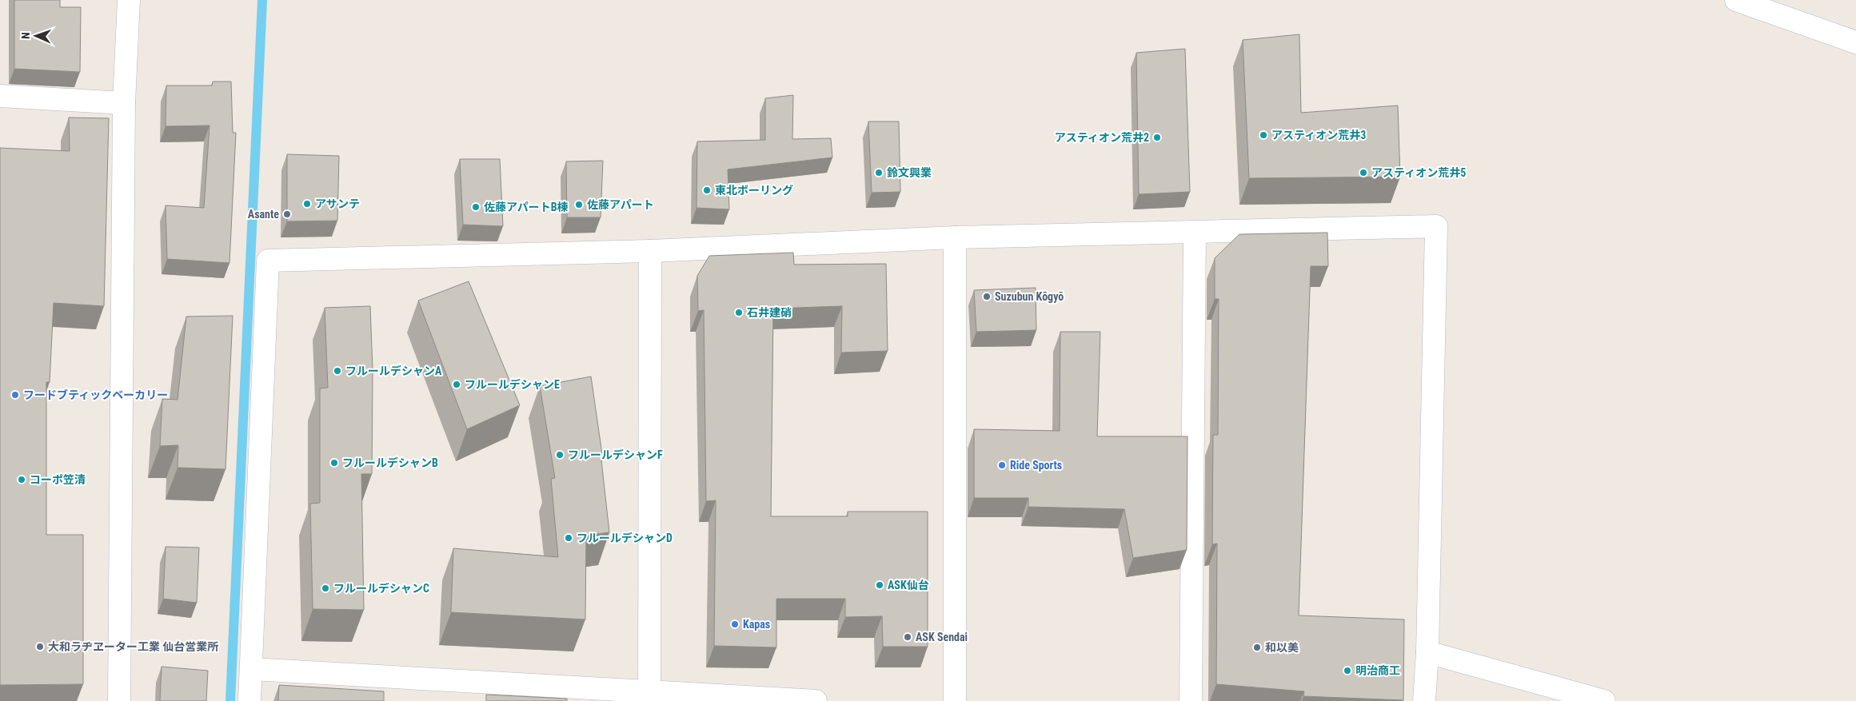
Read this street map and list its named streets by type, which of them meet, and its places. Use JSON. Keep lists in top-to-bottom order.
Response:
{
  "places": [
    "アスティオン荒井3",
    "アスティオン荒井2",
    "鈴文興業",
    "アスティオン荒井5",
    "東北ボーリング",
    "アサンテ",
    "佐藤アパート",
    "佐藤アパートB棟",
    "Asante",
    "Suzubun Kōgyō",
    "石井建硝",
    "フルールデシャンA",
    "フルールデシャンE",
    "フードブティックベーカリー",
    "フルールデシャンF",
    "フルールデシャンB",
    "Ride Sports",
    "コーポ笠清",
    "フルールデシャンD",
    "ASK仙台",
    "フルールデシャンC",
    "Kapas",
    "ASK Sendai",
    "大和ラヂヱーター工業 仙台営業所",
    "和以美",
    "明治商工"
  ],
  "north": "left"
}
